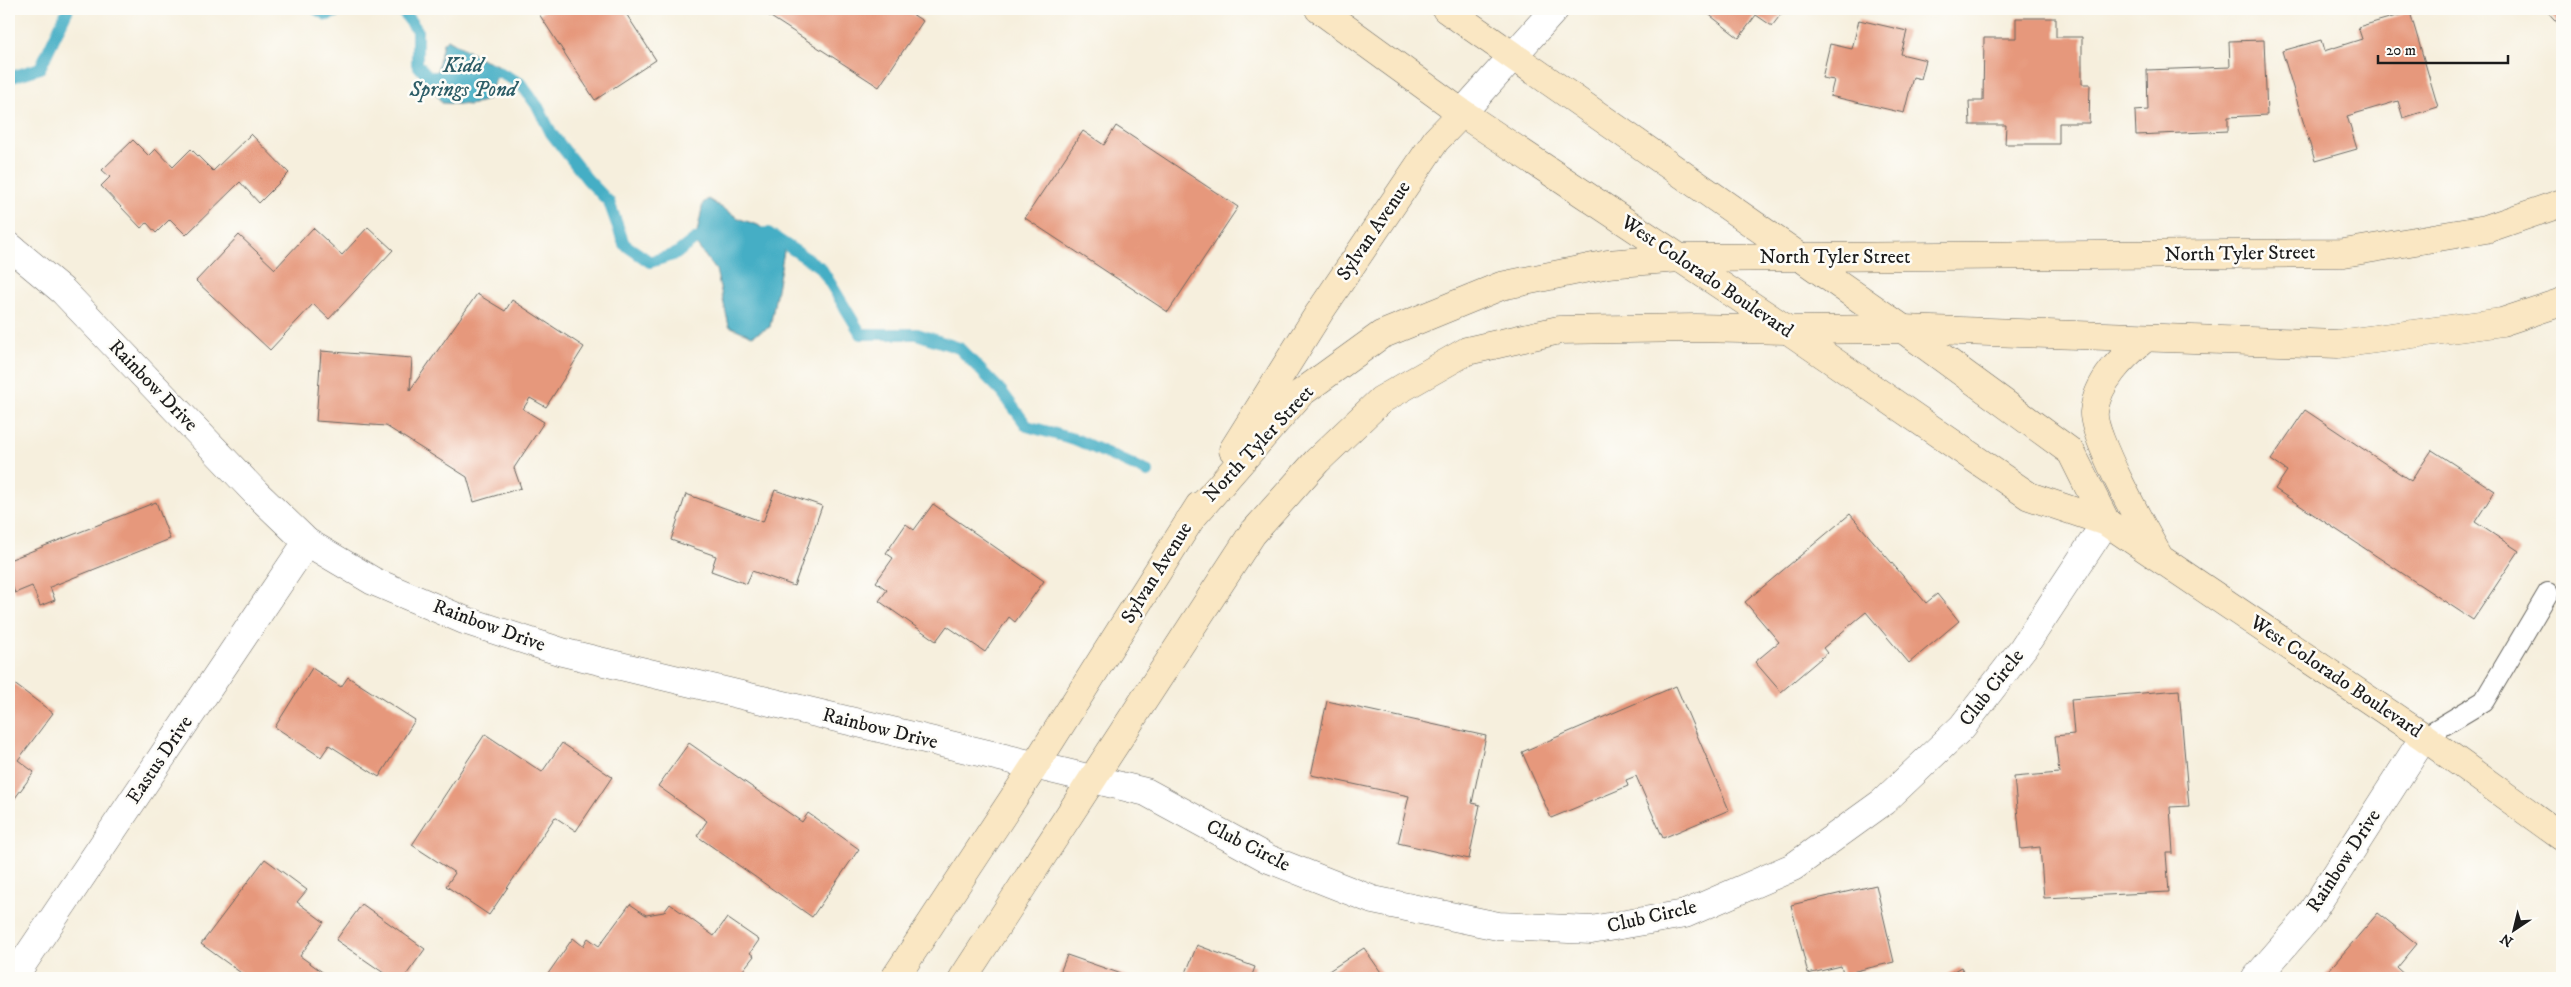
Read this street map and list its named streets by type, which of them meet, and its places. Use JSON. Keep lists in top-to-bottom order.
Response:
{
  "streets": {
    "main road": ["Sylvan Avenue", "North Tyler Street", "West Colorado Boulevard"],
    "street": ["Rainbow Drive", "Club Circle", "Eastus Drive"]
  },
  "crossings": [
    ["Sylvan Avenue", "North Tyler Street"],
    ["Sylvan Avenue", "West Colorado Boulevard"],
    ["Sylvan Avenue", "Rainbow Drive"],
    ["North Tyler Street", "West Colorado Boulevard"],
    ["West Colorado Boulevard", "Rainbow Drive"],
    ["West Colorado Boulevard", "Club Circle"],
    ["Rainbow Drive", "Club Circle"],
    ["Rainbow Drive", "Eastus Drive"]
  ],
  "water": ["Kidd Springs Pond"],
  "scale_bar": "20 m",
  "north": "bottom left"
}
